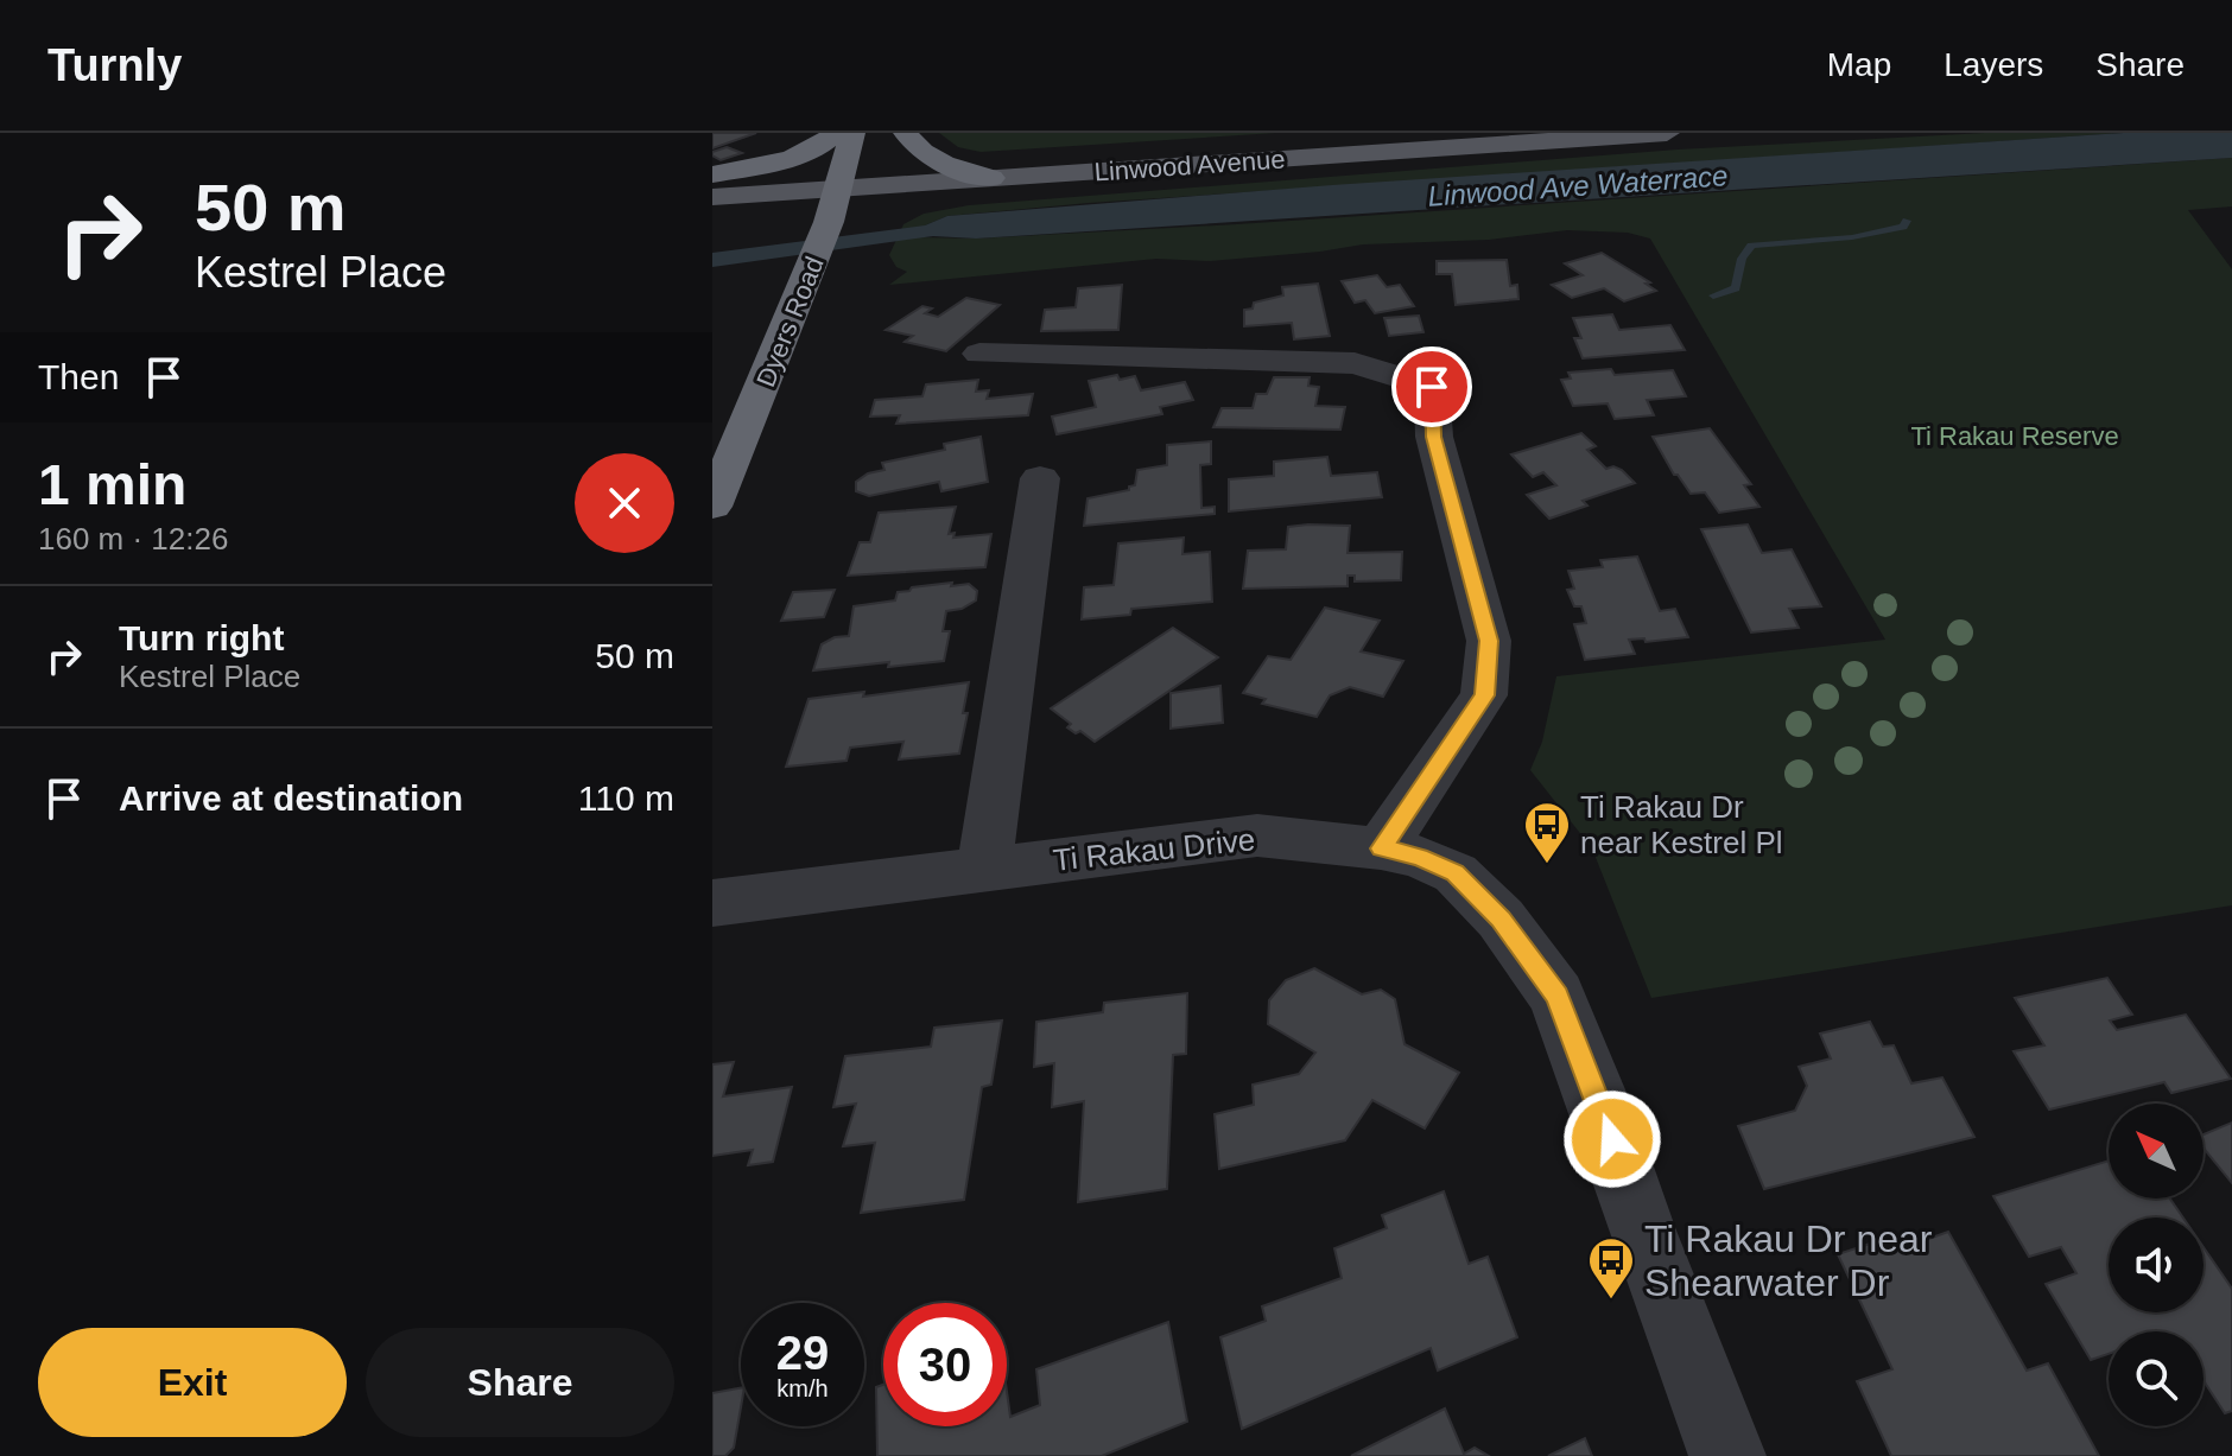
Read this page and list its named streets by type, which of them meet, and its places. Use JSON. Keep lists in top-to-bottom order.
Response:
{
  "streets": {
    "highway": ["Dyers Road"],
    "main road": ["Linwood Avenue"],
    "street": ["Ti Rakau Drive"]
  },
  "crossings": [
    ["Linwood Avenue", "Dyers Road"]
  ],
  "water": ["Linwood Ave Waterrace"],
  "parks": ["Ti Rakau Reserve"],
  "places": {
    "bus stop": ["Ti Rakau Dr near Kestrel Pl", "Ti Rakau Dr near Shearwater Dr"]
  },
  "north": "top left",
  "page": {
    "header": "Turnly",
    "nav": ["Map", "Layers", "Share"],
    "turn": ["50 m", "Kestrel Place"],
    "then": "Then",
    "heading": ["1 min", "160 m · 12:26"],
    "list": [
      {
        "name": "Turn right",
        "note": "Kestrel Place",
        "value": "50 m"
      },
      {
        "name": "Arrive at destination",
        "value": "110 m"
      }
    ],
    "speed": "29 km/h",
    "limit": "30",
    "buttons": ["Exit", "Share"]
  }
}
